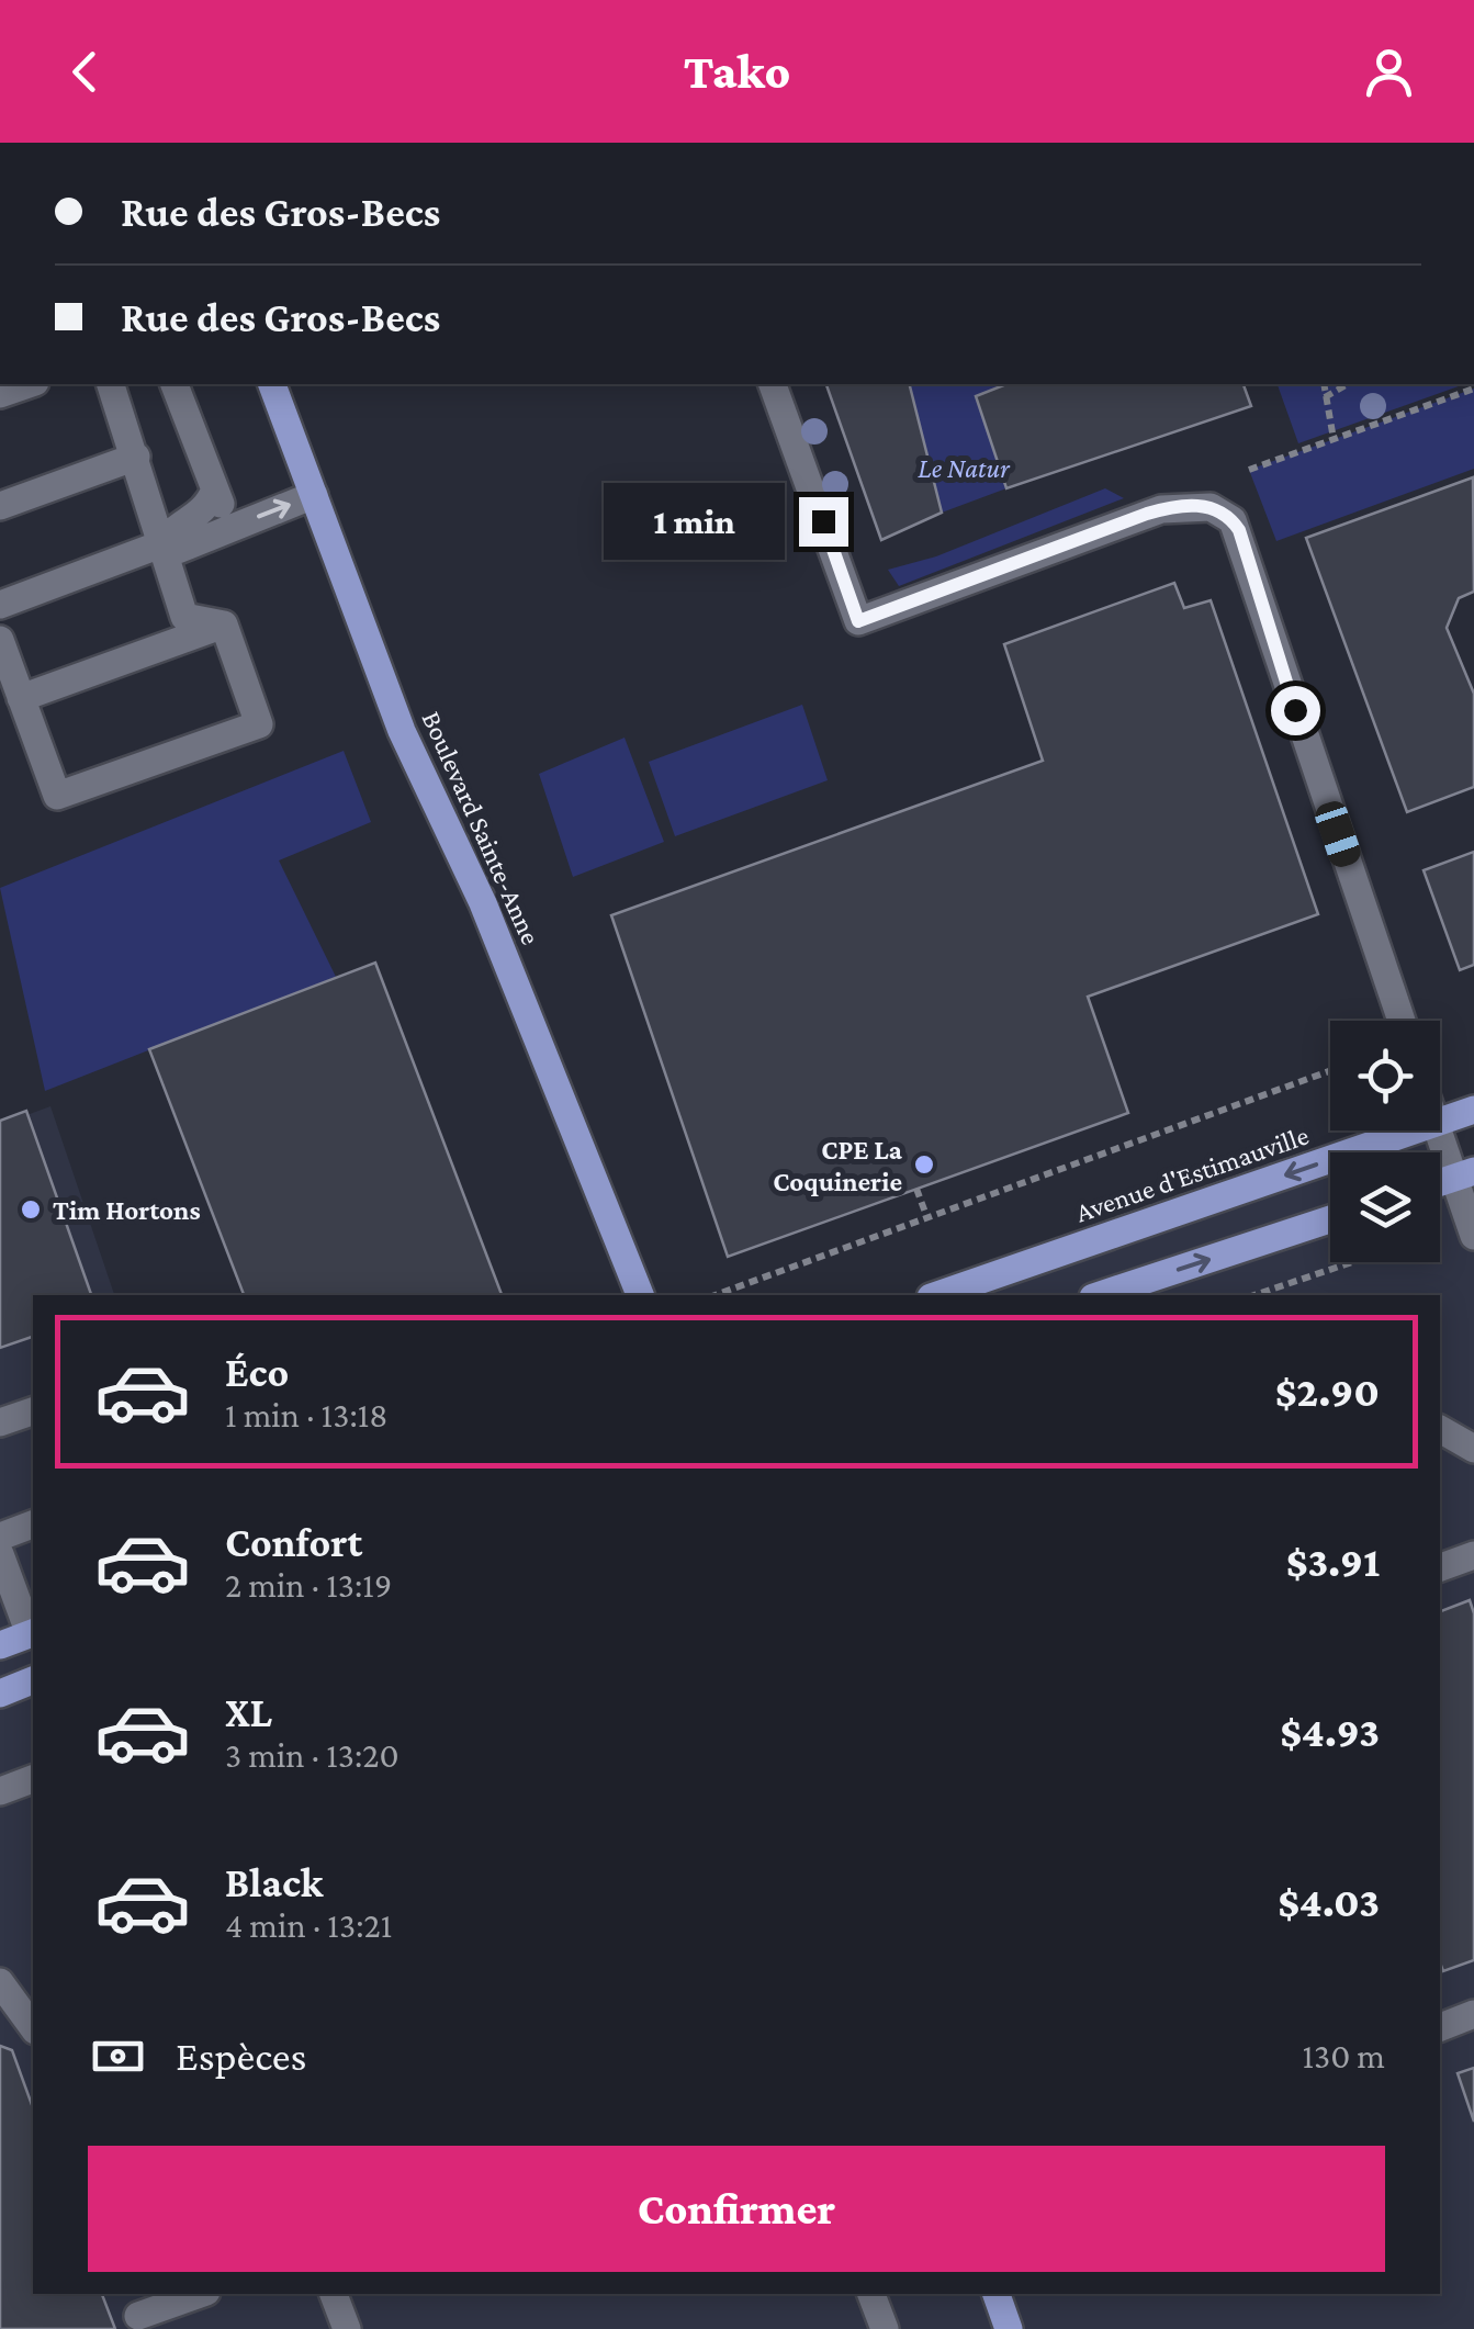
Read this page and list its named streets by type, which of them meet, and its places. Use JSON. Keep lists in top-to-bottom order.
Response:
{
  "streets": {
    "main road": ["Boulevard Sainte-Anne", "Avenue d'Estimauville"]
  },
  "parks": ["Le Natur"],
  "places": ["CPE La Coquinerie", "Tim Hortons"],
  "page": {
    "header": "Tako",
    "banner": ["Rue des Gros-Becs", "Rue des Gros-Becs"],
    "bubble": "1 min",
    "list": [
      {
        "name": "Éco",
        "note": "1 min · 13:18",
        "value": "$2.90"
      },
      {
        "name": "Confort",
        "note": "2 min · 13:19",
        "value": "$3.91"
      },
      {
        "name": "XL",
        "note": "3 min · 13:20",
        "value": "$4.93"
      },
      {
        "name": "Black",
        "note": "4 min · 13:21",
        "value": "$4.03"
      }
    ],
    "pay": ["Espèces", "130 m"],
    "buttons": "Confirmer"
  }
}
